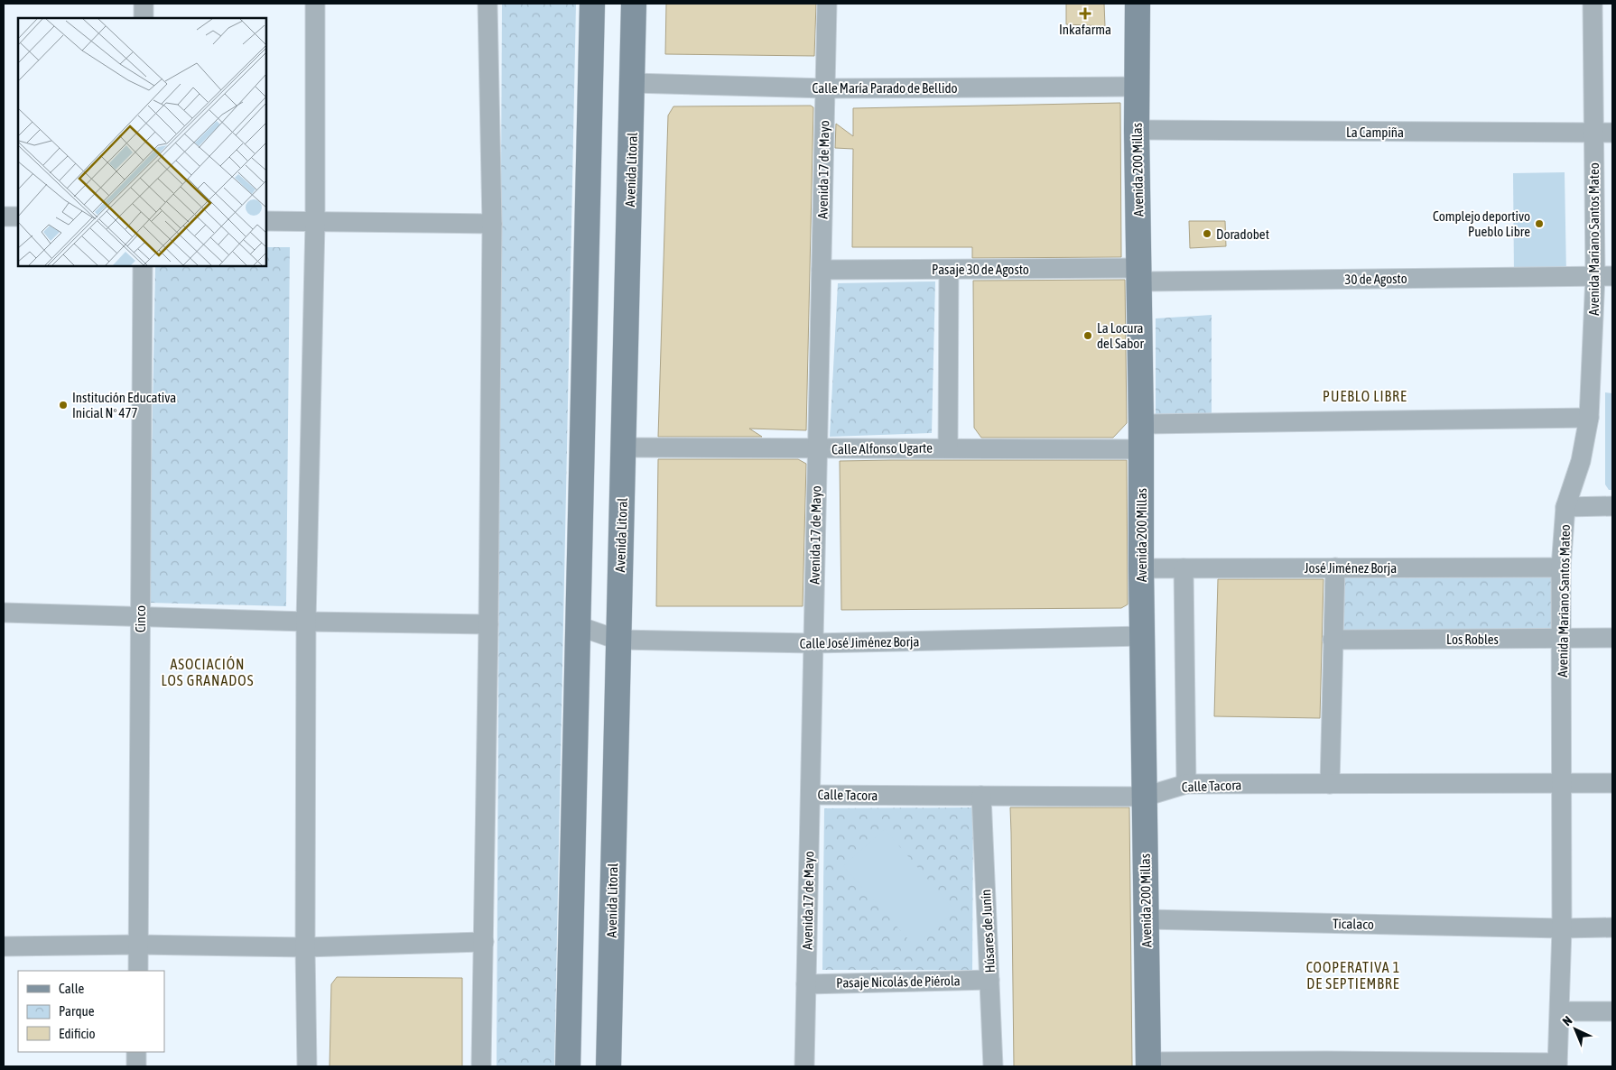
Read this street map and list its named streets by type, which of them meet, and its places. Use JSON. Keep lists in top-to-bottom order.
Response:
{
  "streets": {
    "main road": ["Avenida Litoral", "Avenida 200 Millas"],
    "street": [
      "Calle María Parado de Bellido",
      "La Campiña",
      "Avenida 17 de Mayo",
      "Avenida Mariano Santos Mateo",
      "Pasaje 30 de Agosto",
      "30 de Agosto",
      "Calle Alfonso Ugarte",
      "José Jiménez Borja",
      "Cinco",
      "Los Robles",
      "Calle José Jiménez Borja",
      "Calle Tacora",
      "Ticalaco",
      "Húsares de Junín",
      "Pasaje Nicolás de Piérola"
    ]
  },
  "crossings": [
    ["Calle María Parado de Bellido", "Avenida Litoral"],
    ["Calle María Parado de Bellido", "Avenida 17 de Mayo"],
    ["Calle María Parado de Bellido", "Avenida 200 Millas"],
    ["La Campiña", "Avenida 200 Millas"],
    ["La Campiña", "Avenida Mariano Santos Mateo"],
    ["Avenida Litoral", "Calle Alfonso Ugarte"],
    ["Avenida Litoral", "Calle José Jiménez Borja"],
    ["Avenida 17 de Mayo", "Pasaje 30 de Agosto"],
    ["Avenida 17 de Mayo", "Calle Alfonso Ugarte"],
    ["Avenida 17 de Mayo", "Calle José Jiménez Borja"],
    ["Avenida 17 de Mayo", "Calle Tacora"],
    ["Avenida 17 de Mayo", "Pasaje Nicolás de Piérola"],
    ["Avenida 200 Millas", "Pasaje 30 de Agosto"],
    ["Avenida 200 Millas", "30 de Agosto"],
    ["Avenida 200 Millas", "Calle Alfonso Ugarte"],
    ["Avenida 200 Millas", "José Jiménez Borja"],
    ["Avenida 200 Millas", "Calle José Jiménez Borja"],
    ["Avenida 200 Millas", "Calle Tacora"],
    ["Avenida 200 Millas", "Ticalaco"],
    ["Avenida Mariano Santos Mateo", "30 de Agosto"],
    ["Avenida Mariano Santos Mateo", "José Jiménez Borja"],
    ["Avenida Mariano Santos Mateo", "Los Robles"],
    ["Avenida Mariano Santos Mateo", "Calle Tacora"],
    ["Avenida Mariano Santos Mateo", "Ticalaco"],
    ["Pasaje 30 de Agosto", "30 de Agosto"],
    ["Calle Tacora", "Húsares de Junín"],
    ["Húsares de Junín", "Pasaje Nicolás de Piérola"]
  ],
  "districts": ["PUEBLO LIBRE", "ASOCIACIÓN LOS GRANADOS", "COOPERATIVA 1 DE SEPTIEMBRE"],
  "places": {
    "health": ["Inkafarma"],
    "other": [
      "Complejo deportivo Pueblo Libre",
      "Doradobet",
      "La Locura del Sabor",
      "Institución Educativa Inicial Nº 477"
    ]
  },
  "legend": ["Calle", "Parque", "Edificio"],
  "north": "top left"
}
